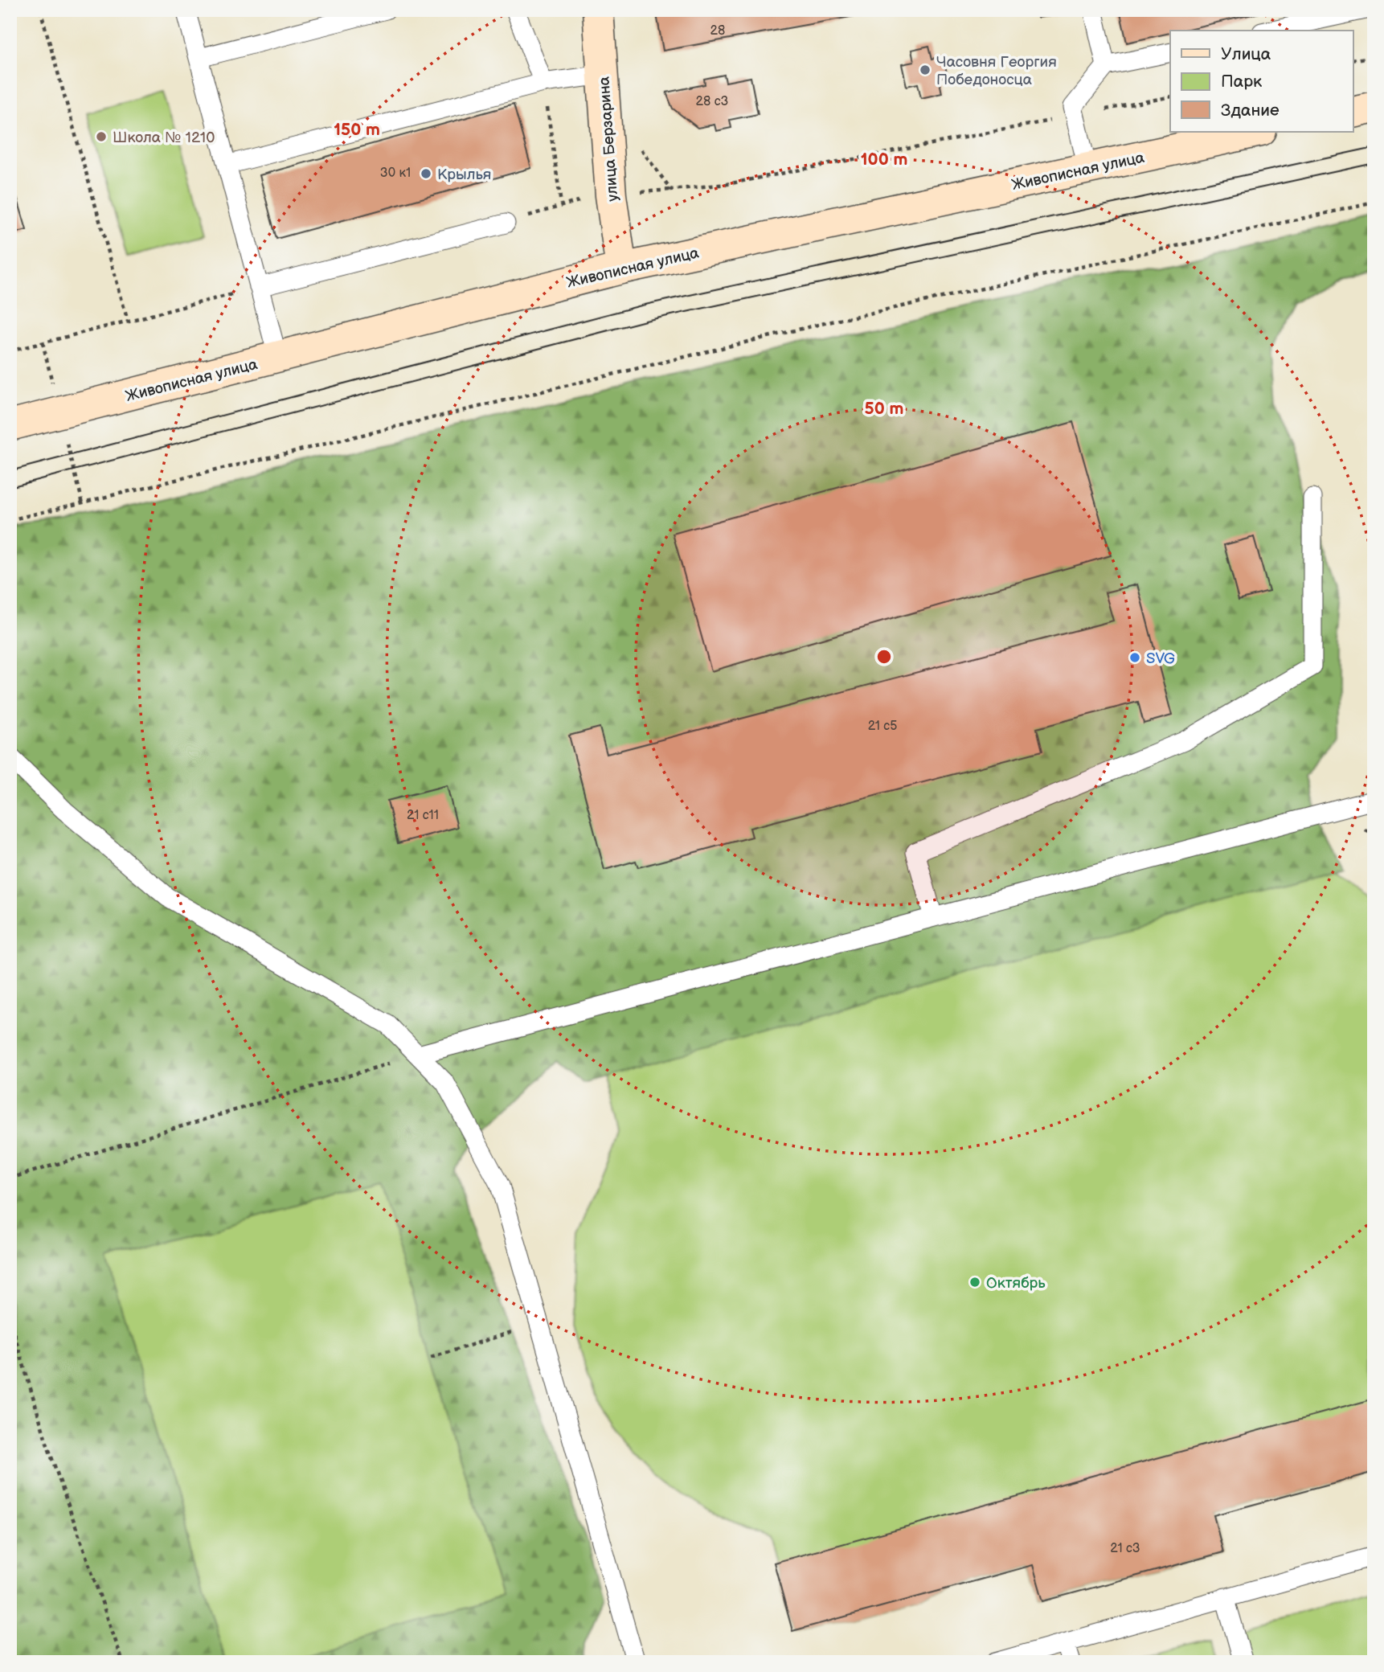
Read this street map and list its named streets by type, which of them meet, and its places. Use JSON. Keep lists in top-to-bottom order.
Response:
{
  "streets": {
    "street": ["улица Берзарина", "Живописная улица"]
  },
  "crossings": [
    ["улица Берзарина", "Живописная улица"]
  ],
  "places": [
    "Часовня Георгия Победоносца",
    "Школа № 1210",
    "Крылья",
    "SVG",
    "Октябрь"
  ],
  "house_numbers": [
    "28",
    "28 с3",
    "30 к1",
    "21 с5",
    "21 с11",
    "21 с3"
  ],
  "legend": ["Улица", "Парк", "Здание"],
  "rings": ["150 m", "100 m", "50 m"]
}
